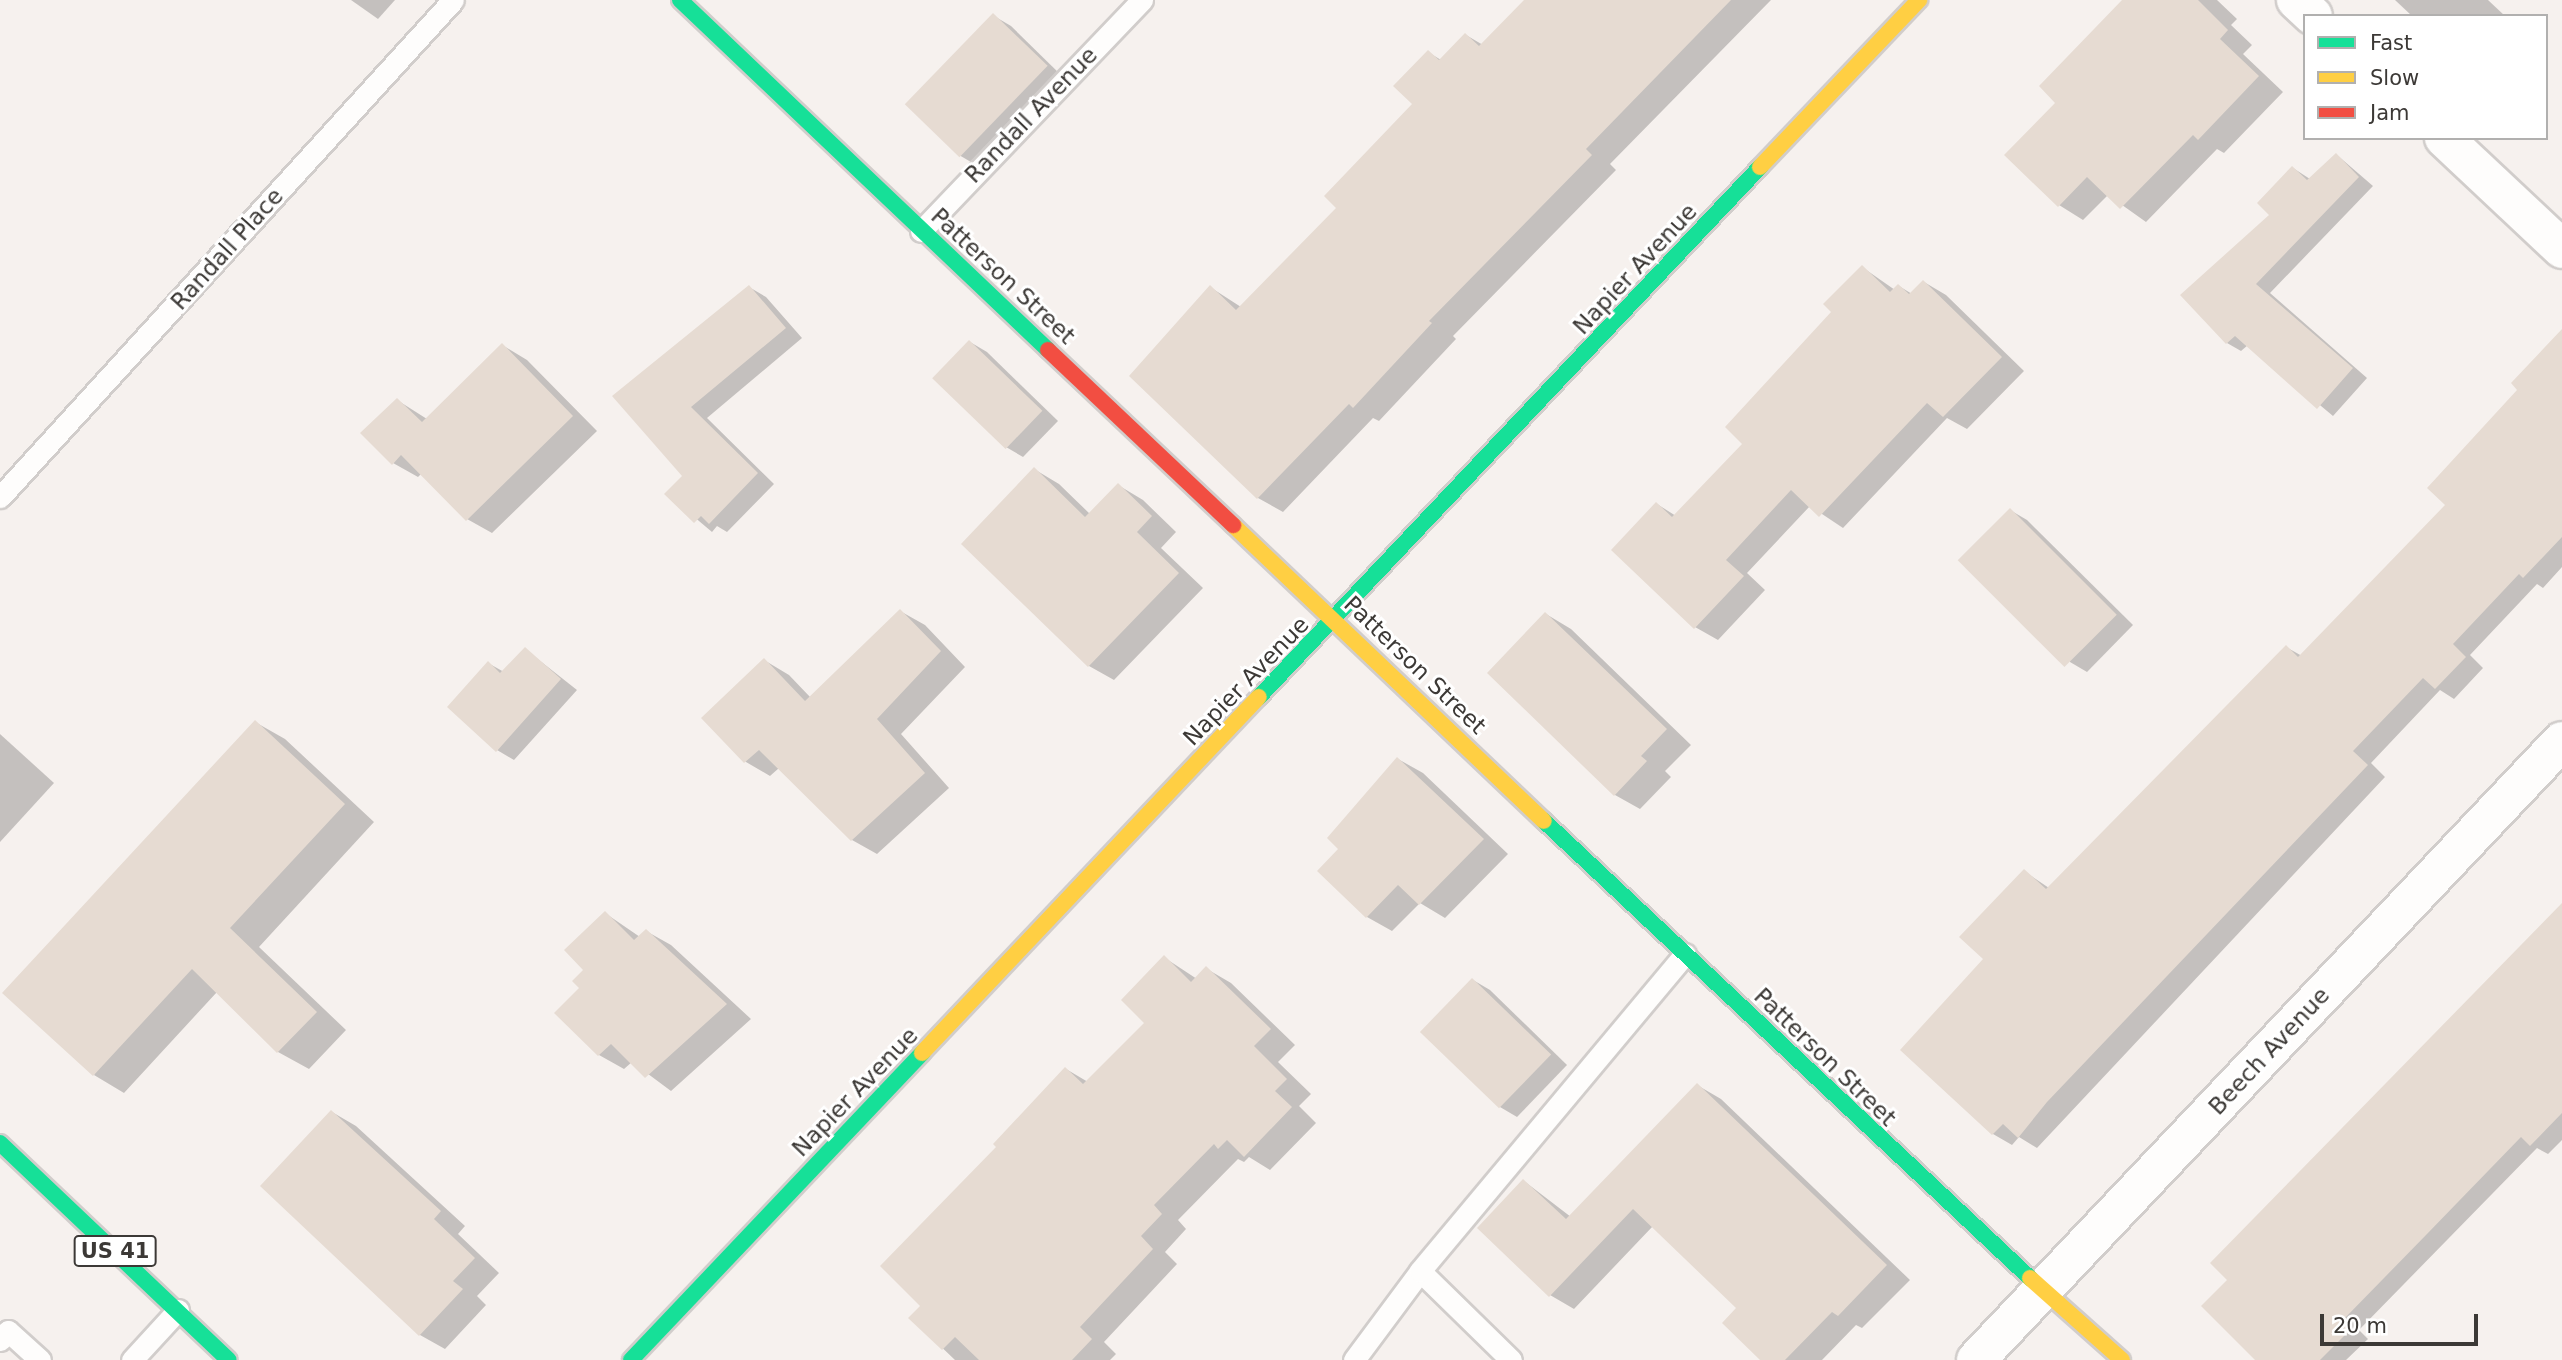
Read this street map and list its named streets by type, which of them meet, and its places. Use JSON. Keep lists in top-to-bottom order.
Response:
{
  "streets": {
    "street": [
      "Napier Avenue",
      "Patterson Street",
      "Beech Avenue",
      "US 41"
    ],
    "lane": ["Randall Avenue", "Randall Place"]
  },
  "crossings": [
    ["Randall Avenue", "Patterson Street"],
    ["Napier Avenue", "Patterson Street"],
    ["Patterson Street", "Beech Avenue"]
  ],
  "legend": ["Fast", "Slow", "Jam"],
  "scale_bar": "20 m"
}
